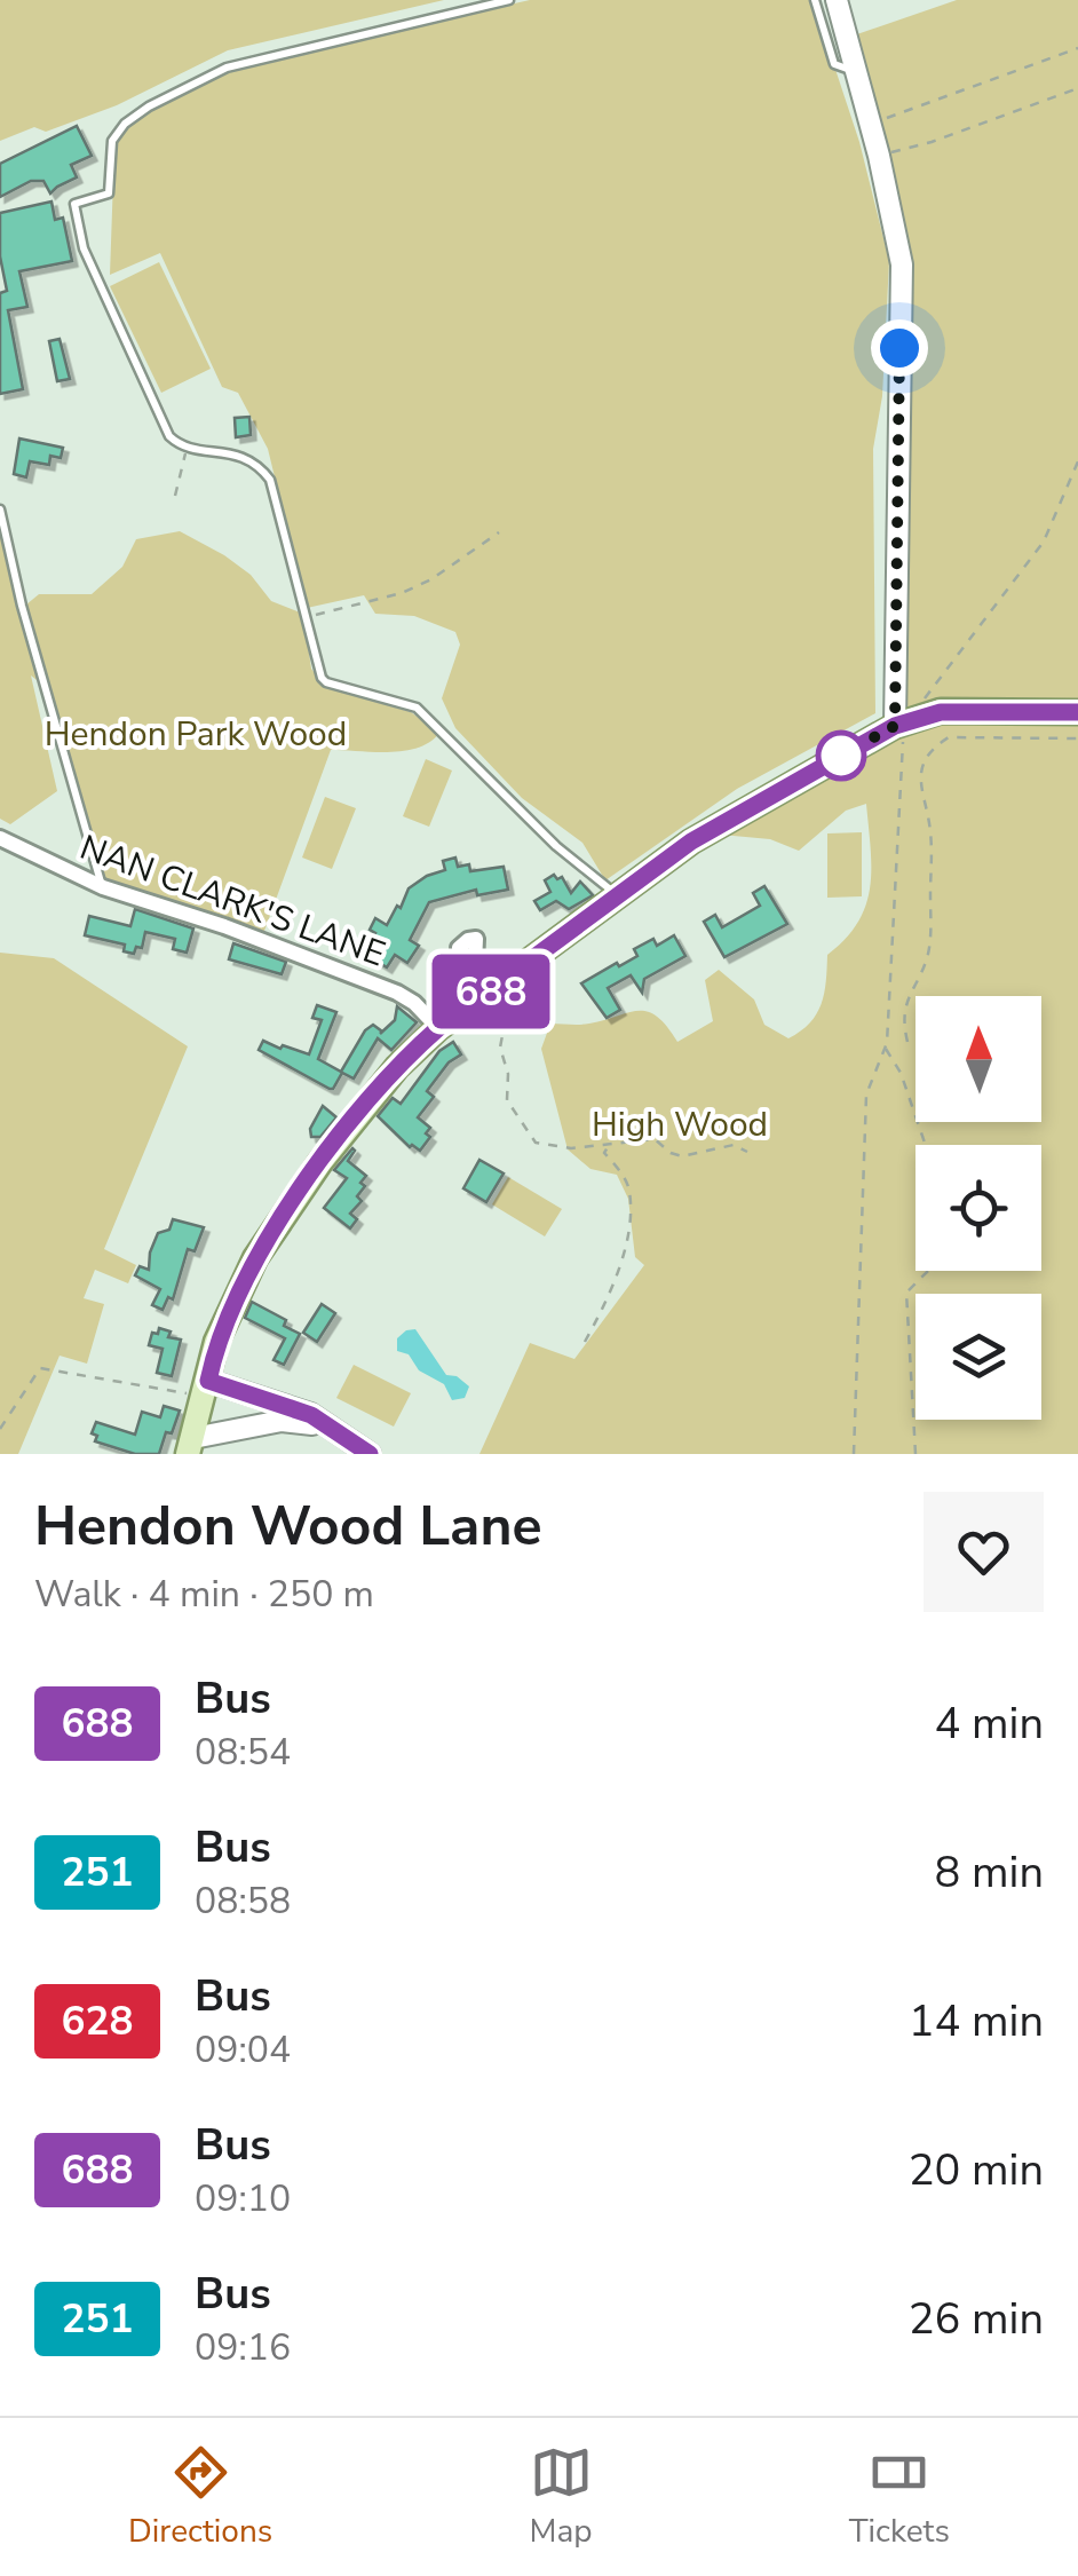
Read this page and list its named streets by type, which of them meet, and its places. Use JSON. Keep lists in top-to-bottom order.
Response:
{
  "streets": {
    "street": ["NAN CLARK'S LANE"]
  },
  "parks": ["Hendon Park Wood", "High Wood"],
  "lines": ["bus line 688"],
  "north": "top",
  "page": {
    "on_map": "688",
    "heading": ["Hendon Wood Lane", "Walk · 4 min · 250 m"],
    "list": [
      {
        "mark": "688",
        "name": "Bus",
        "note": "08:54",
        "value": "4 min"
      },
      {
        "mark": "251",
        "name": "Bus",
        "note": "08:58",
        "value": "8 min"
      },
      {
        "mark": "628",
        "name": "Bus",
        "note": "09:04",
        "value": "14 min"
      },
      {
        "mark": "688",
        "name": "Bus",
        "note": "09:10",
        "value": "20 min"
      },
      {
        "mark": "251",
        "name": "Bus",
        "note": "09:16",
        "value": "26 min"
      }
    ],
    "tabs": ["Directions", "Map", "Tickets"]
  }
}
